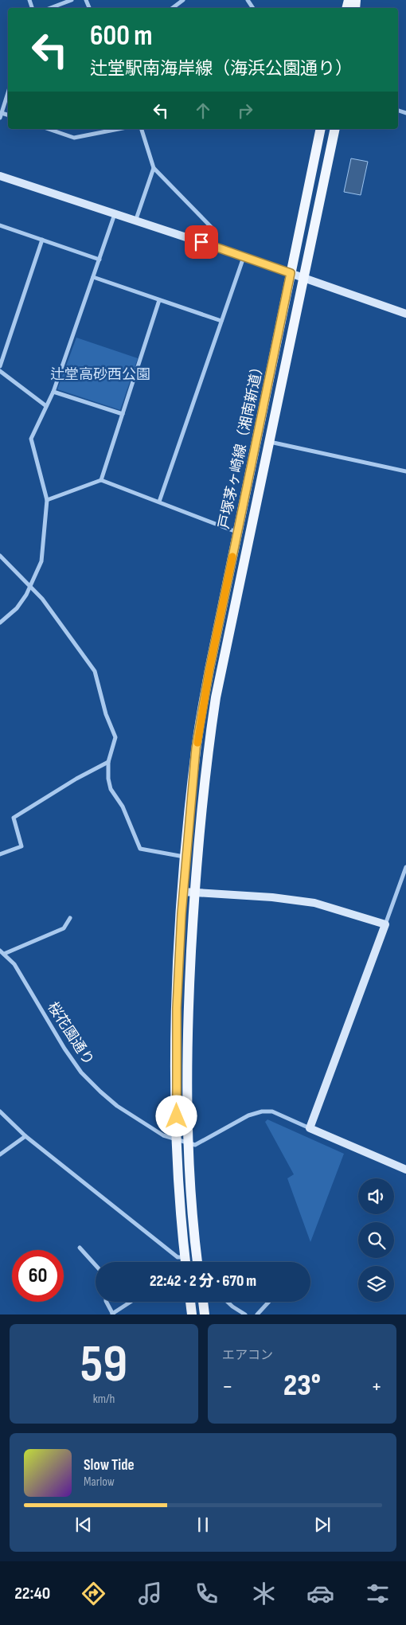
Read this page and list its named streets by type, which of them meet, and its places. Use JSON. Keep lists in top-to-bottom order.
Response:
{
  "streets": {
    "main road": ["戸塚茅ヶ崎線（湘南新道）"],
    "street": ["桜花園通り"]
  },
  "crossings": [
    ["戸塚茅ヶ崎線（湘南新道）", "桜花園通り"]
  ],
  "parks": ["辻堂高砂西公園"],
  "page": {
    "turn": ["600 m", "辻堂駅南海岸線（海浜公園通り）"],
    "limit": "60",
    "trip": "22:42 · 2 分 · 670 m",
    "tile": [
      ["59", "km/h"],
      "エアコン"
    ],
    "heat": ["−", "23°", "+"],
    "song": ["Slow Tide", "Marlow"],
    "tabs": "22:40"
  }
}
